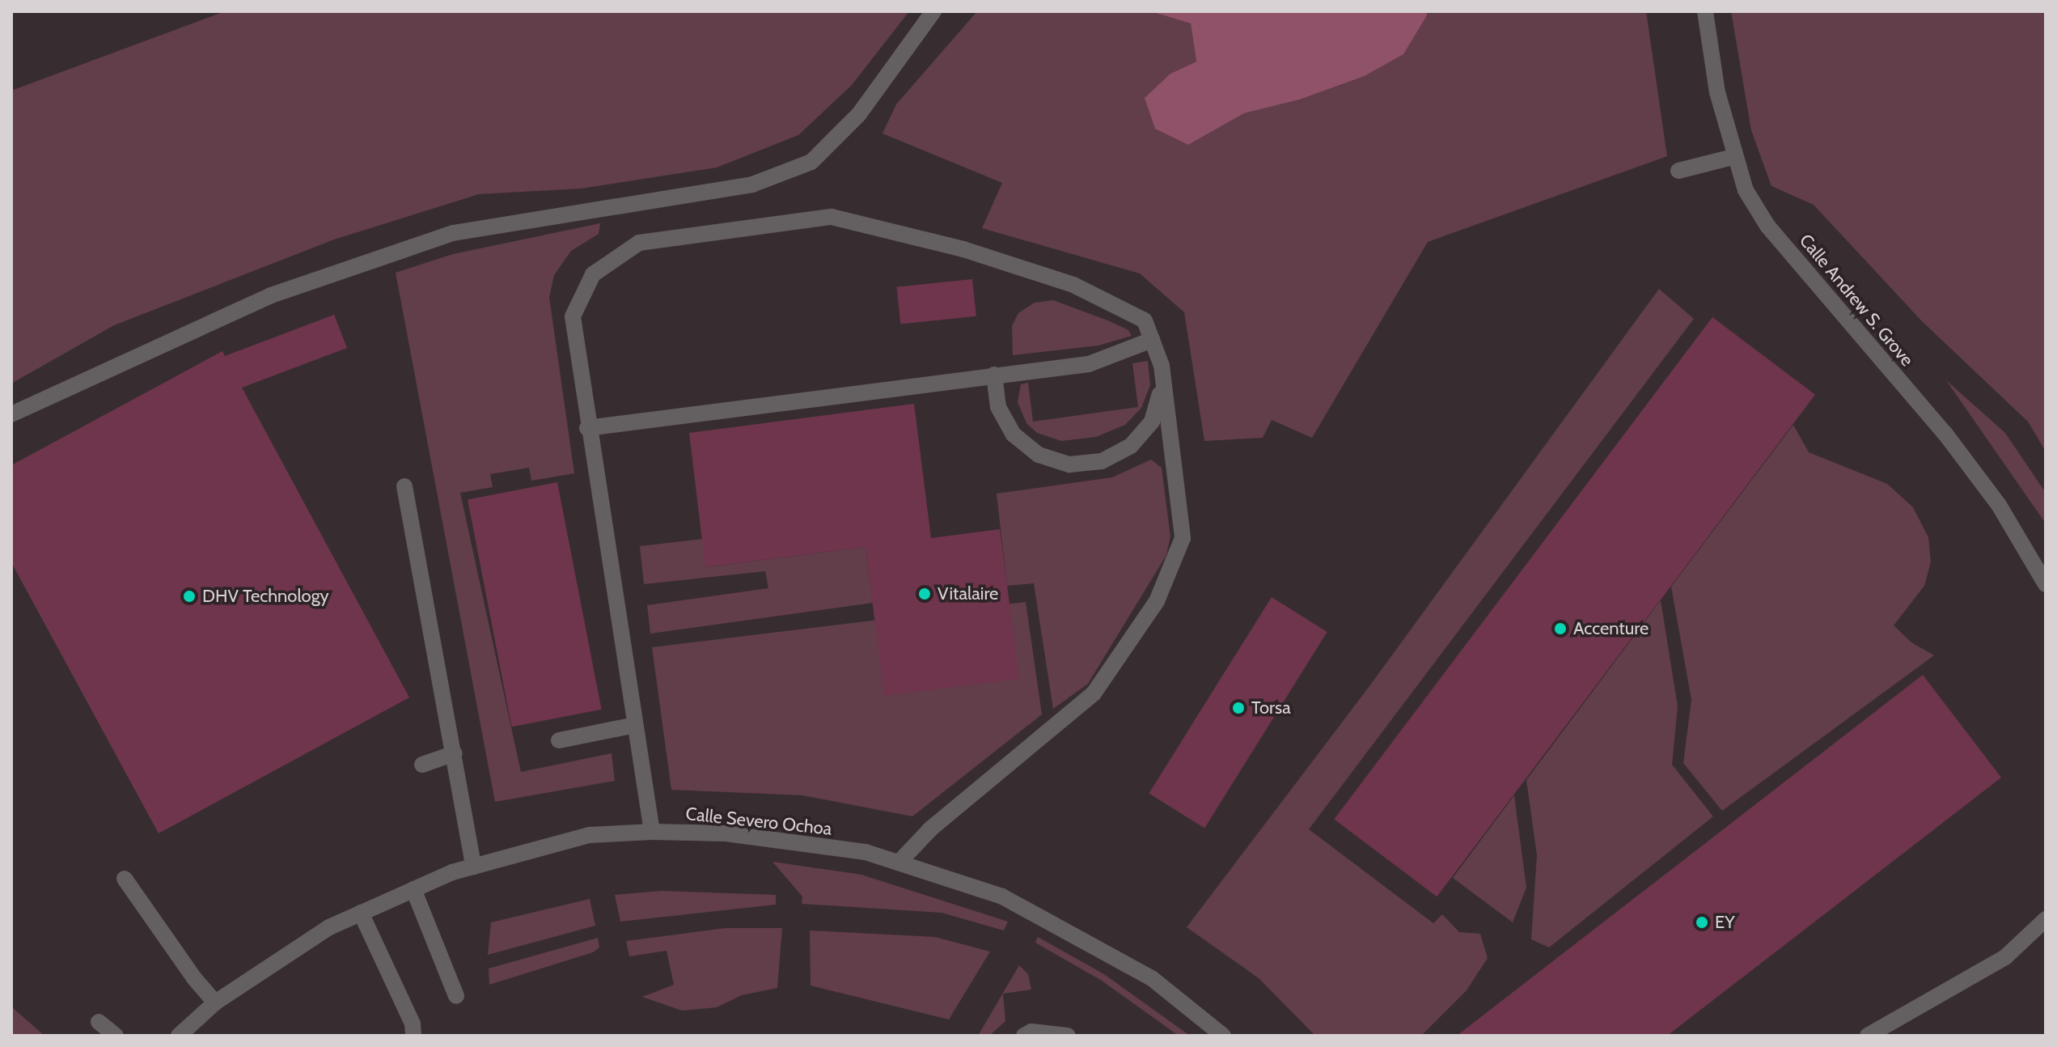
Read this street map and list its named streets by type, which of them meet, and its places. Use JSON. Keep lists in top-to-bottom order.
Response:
{
  "streets": {
    "street": ["Calle Andrew S. Grove", "Calle Severo Ochoa"]
  },
  "places": [
    "Vitalaire",
    "DHV Technology",
    "Accenture",
    "Torsa",
    "EY"
  ]
}
